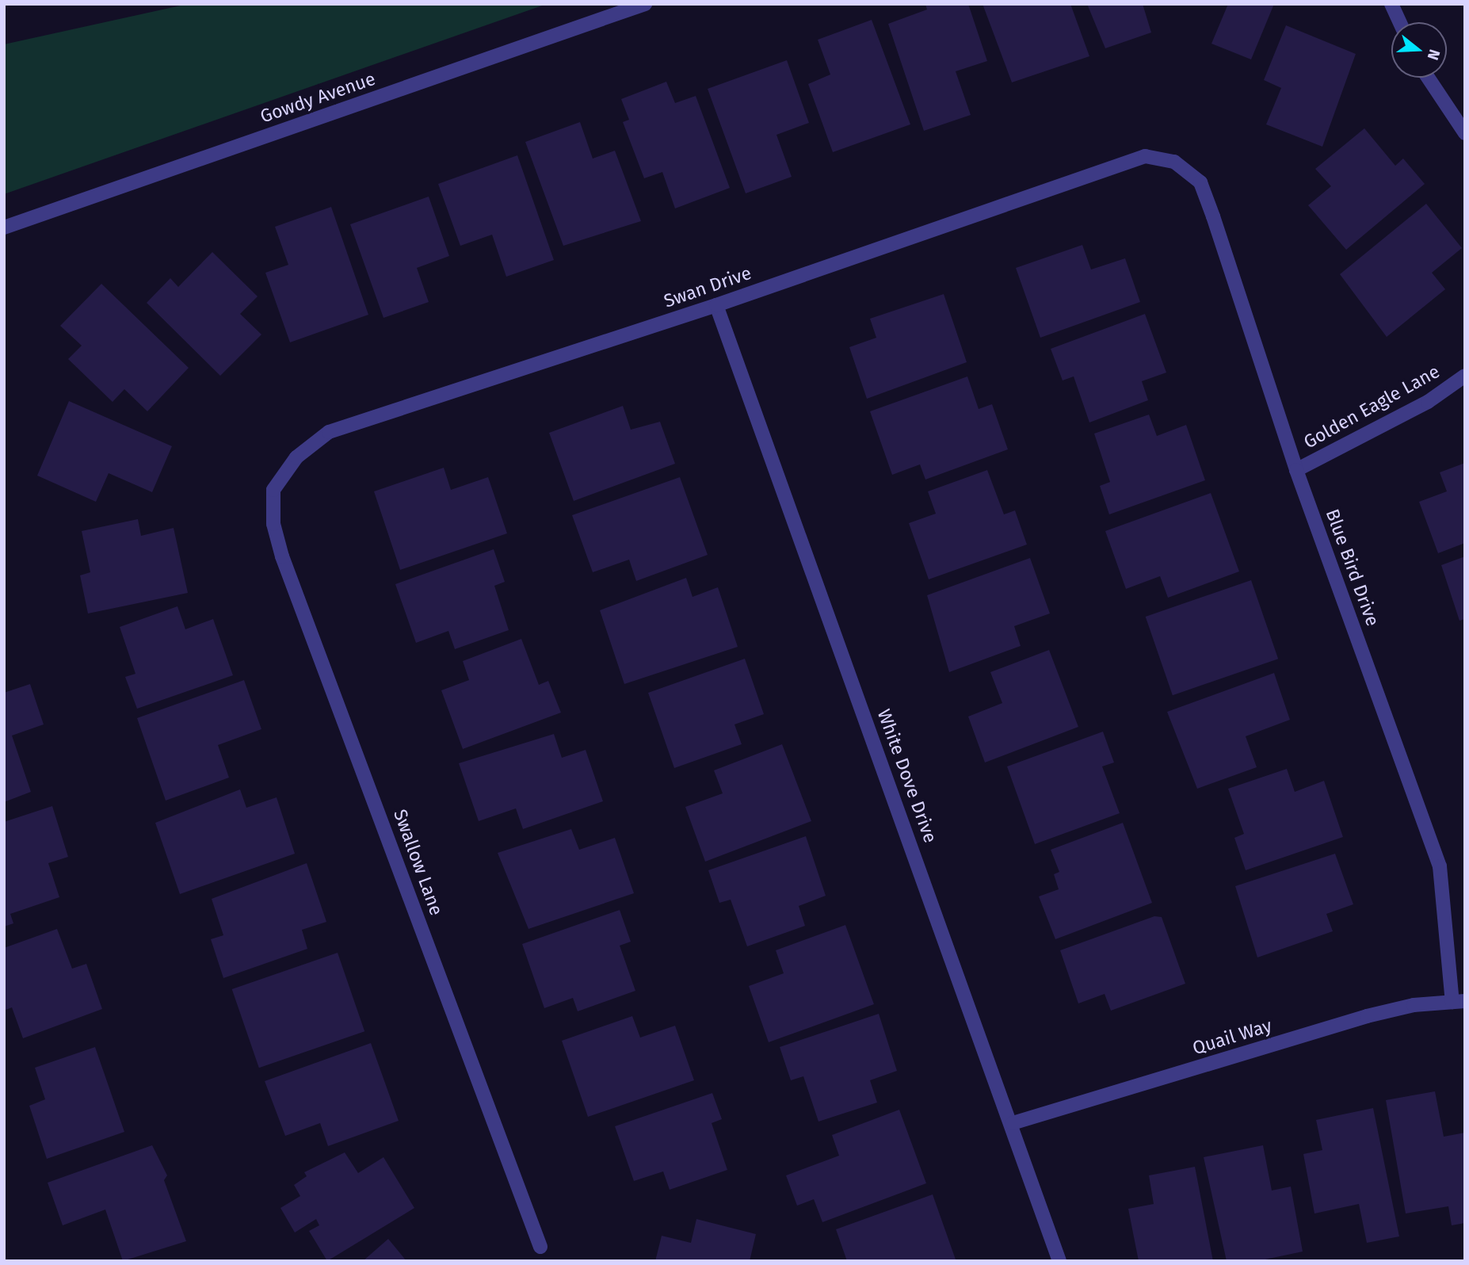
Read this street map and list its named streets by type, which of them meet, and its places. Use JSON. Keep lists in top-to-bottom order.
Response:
{
  "streets": {
    "street": [
      "Gowdy Avenue",
      "Swan Drive",
      "Golden Eagle Lane",
      "Blue Bird Drive",
      "White Dove Drive",
      "Swallow Lane",
      "Quail Way"
    ]
  },
  "crossings": [
    ["Swan Drive", "Blue Bird Drive"],
    ["Swan Drive", "White Dove Drive"],
    ["Swan Drive", "Swallow Lane"],
    ["Golden Eagle Lane", "Blue Bird Drive"],
    ["Blue Bird Drive", "Quail Way"],
    ["White Dove Drive", "Quail Way"]
  ],
  "north": "right"
}
